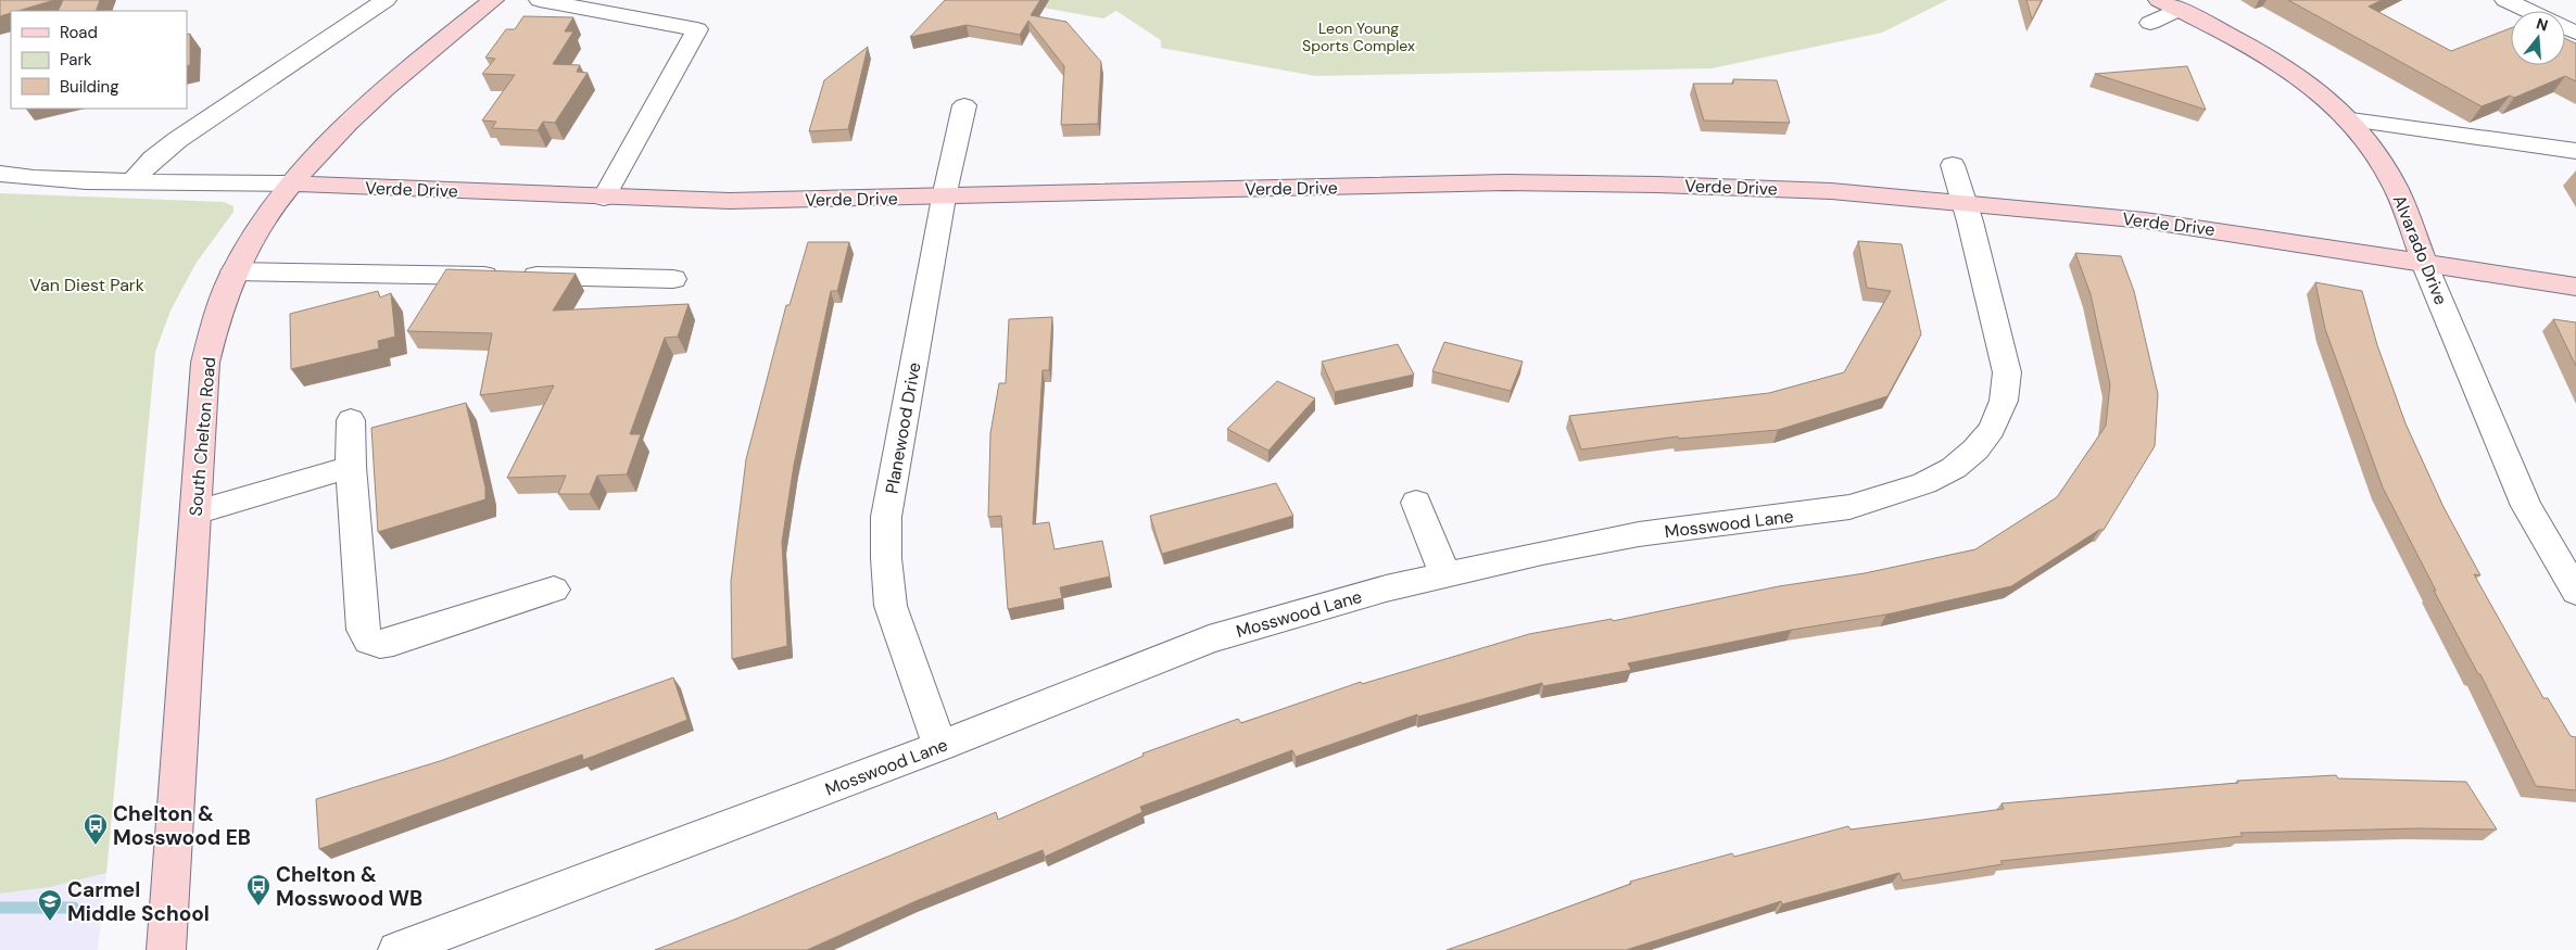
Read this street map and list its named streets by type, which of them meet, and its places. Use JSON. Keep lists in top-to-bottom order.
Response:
{
  "streets": {
    "street": [
      "Verde Drive",
      "Alvarado Drive",
      "Planewood Drive",
      "South Chelton Road",
      "Mosswood Lane"
    ]
  },
  "crossings": [
    ["Verde Drive", "Alvarado Drive"],
    ["Verde Drive", "Planewood Drive"],
    ["Verde Drive", "South Chelton Road"],
    ["Verde Drive", "Mosswood Lane"],
    ["Planewood Drive", "Mosswood Lane"]
  ],
  "parks": ["Leon Young Sports Complex", "Van Diest Park"],
  "places": {
    "bus stop": ["Chelton & Mosswood EB", "Chelton & Mosswood WB"],
    "school or university": ["Carmel Middle School"]
  },
  "legend": ["Road", "Park", "Building"],
  "north": "top"
}
